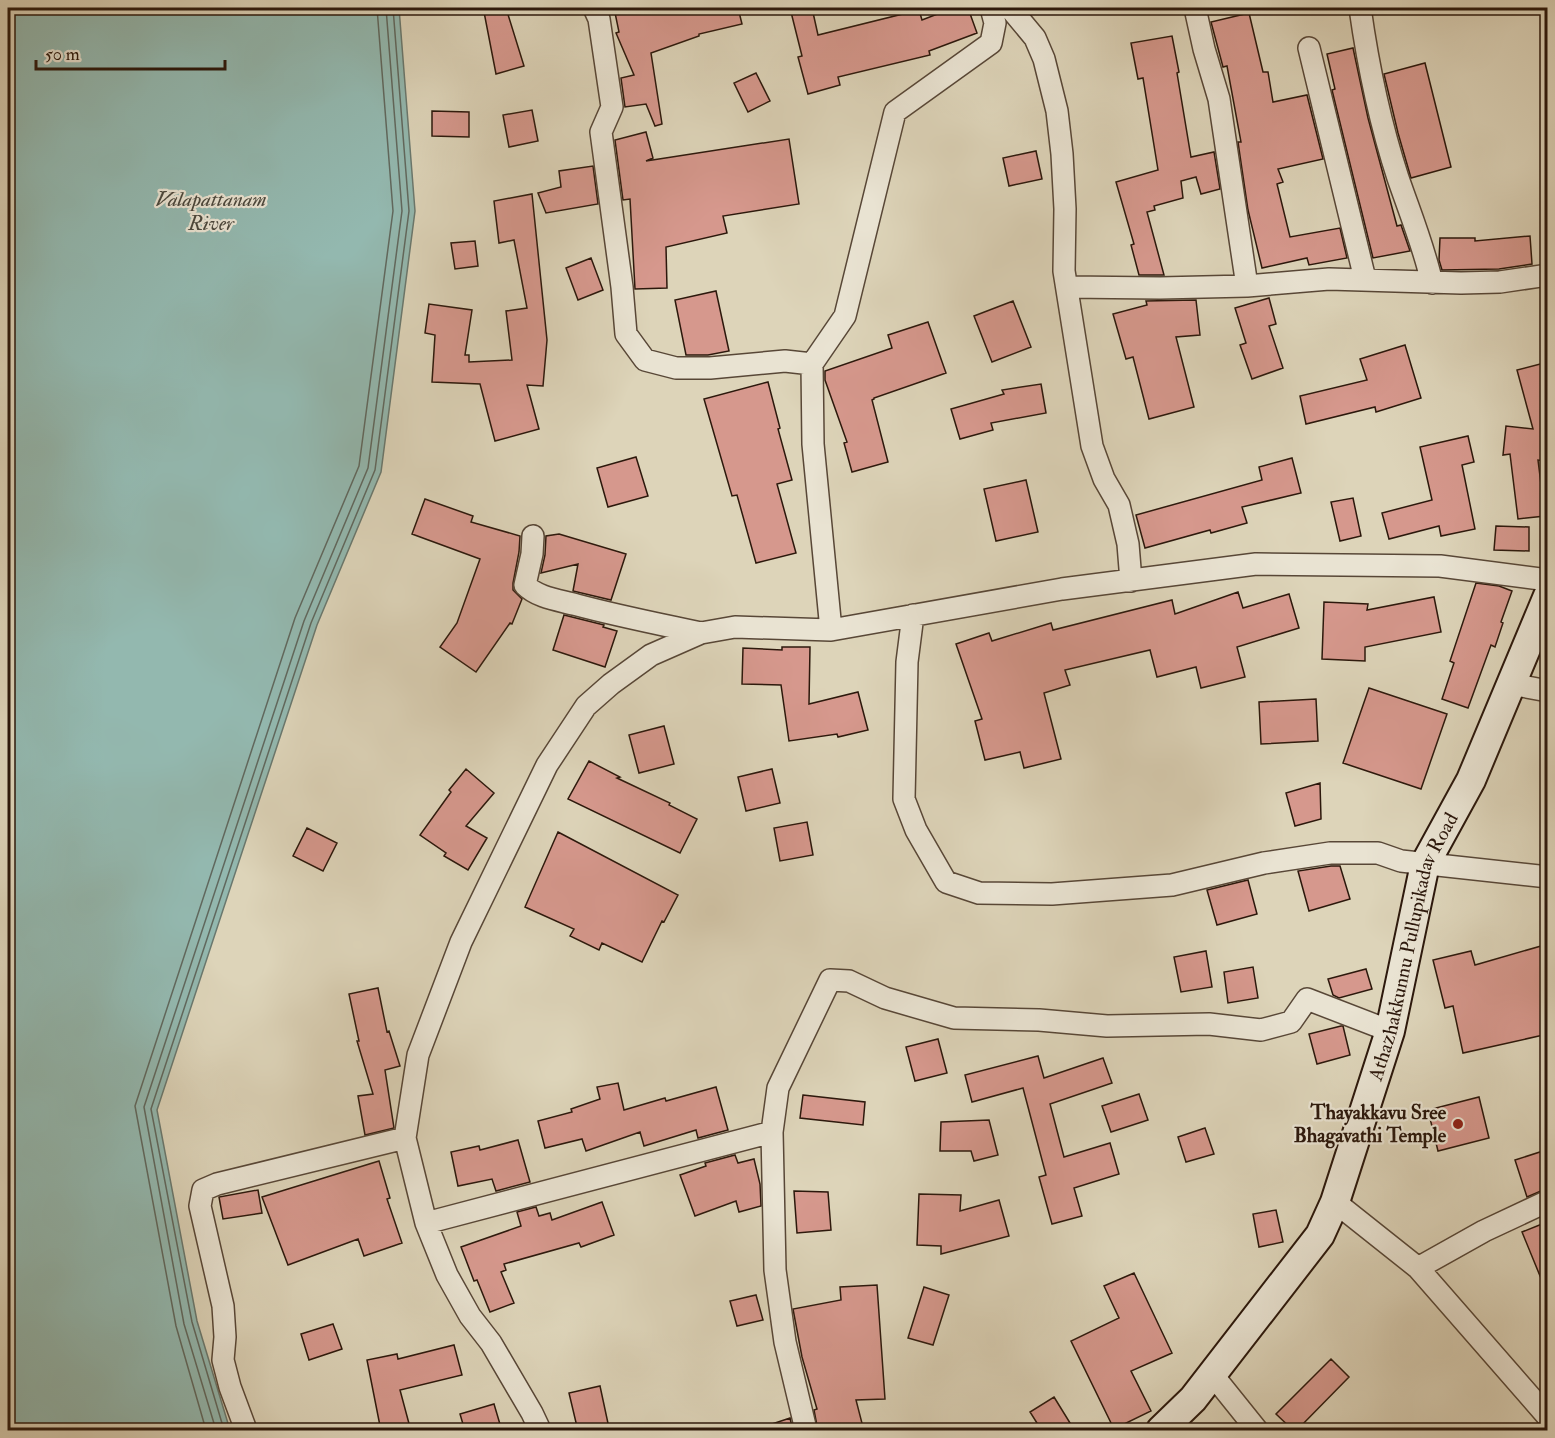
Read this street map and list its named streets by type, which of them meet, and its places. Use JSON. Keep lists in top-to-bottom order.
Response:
{
  "streets": {
    "main road": ["Athazhakkunnu Pullupikadav Road"]
  },
  "water": ["Valapattanam River"],
  "places": ["Thayakkavu Sree Bhagavathi Temple"],
  "scale_bar": "50 m"
}
